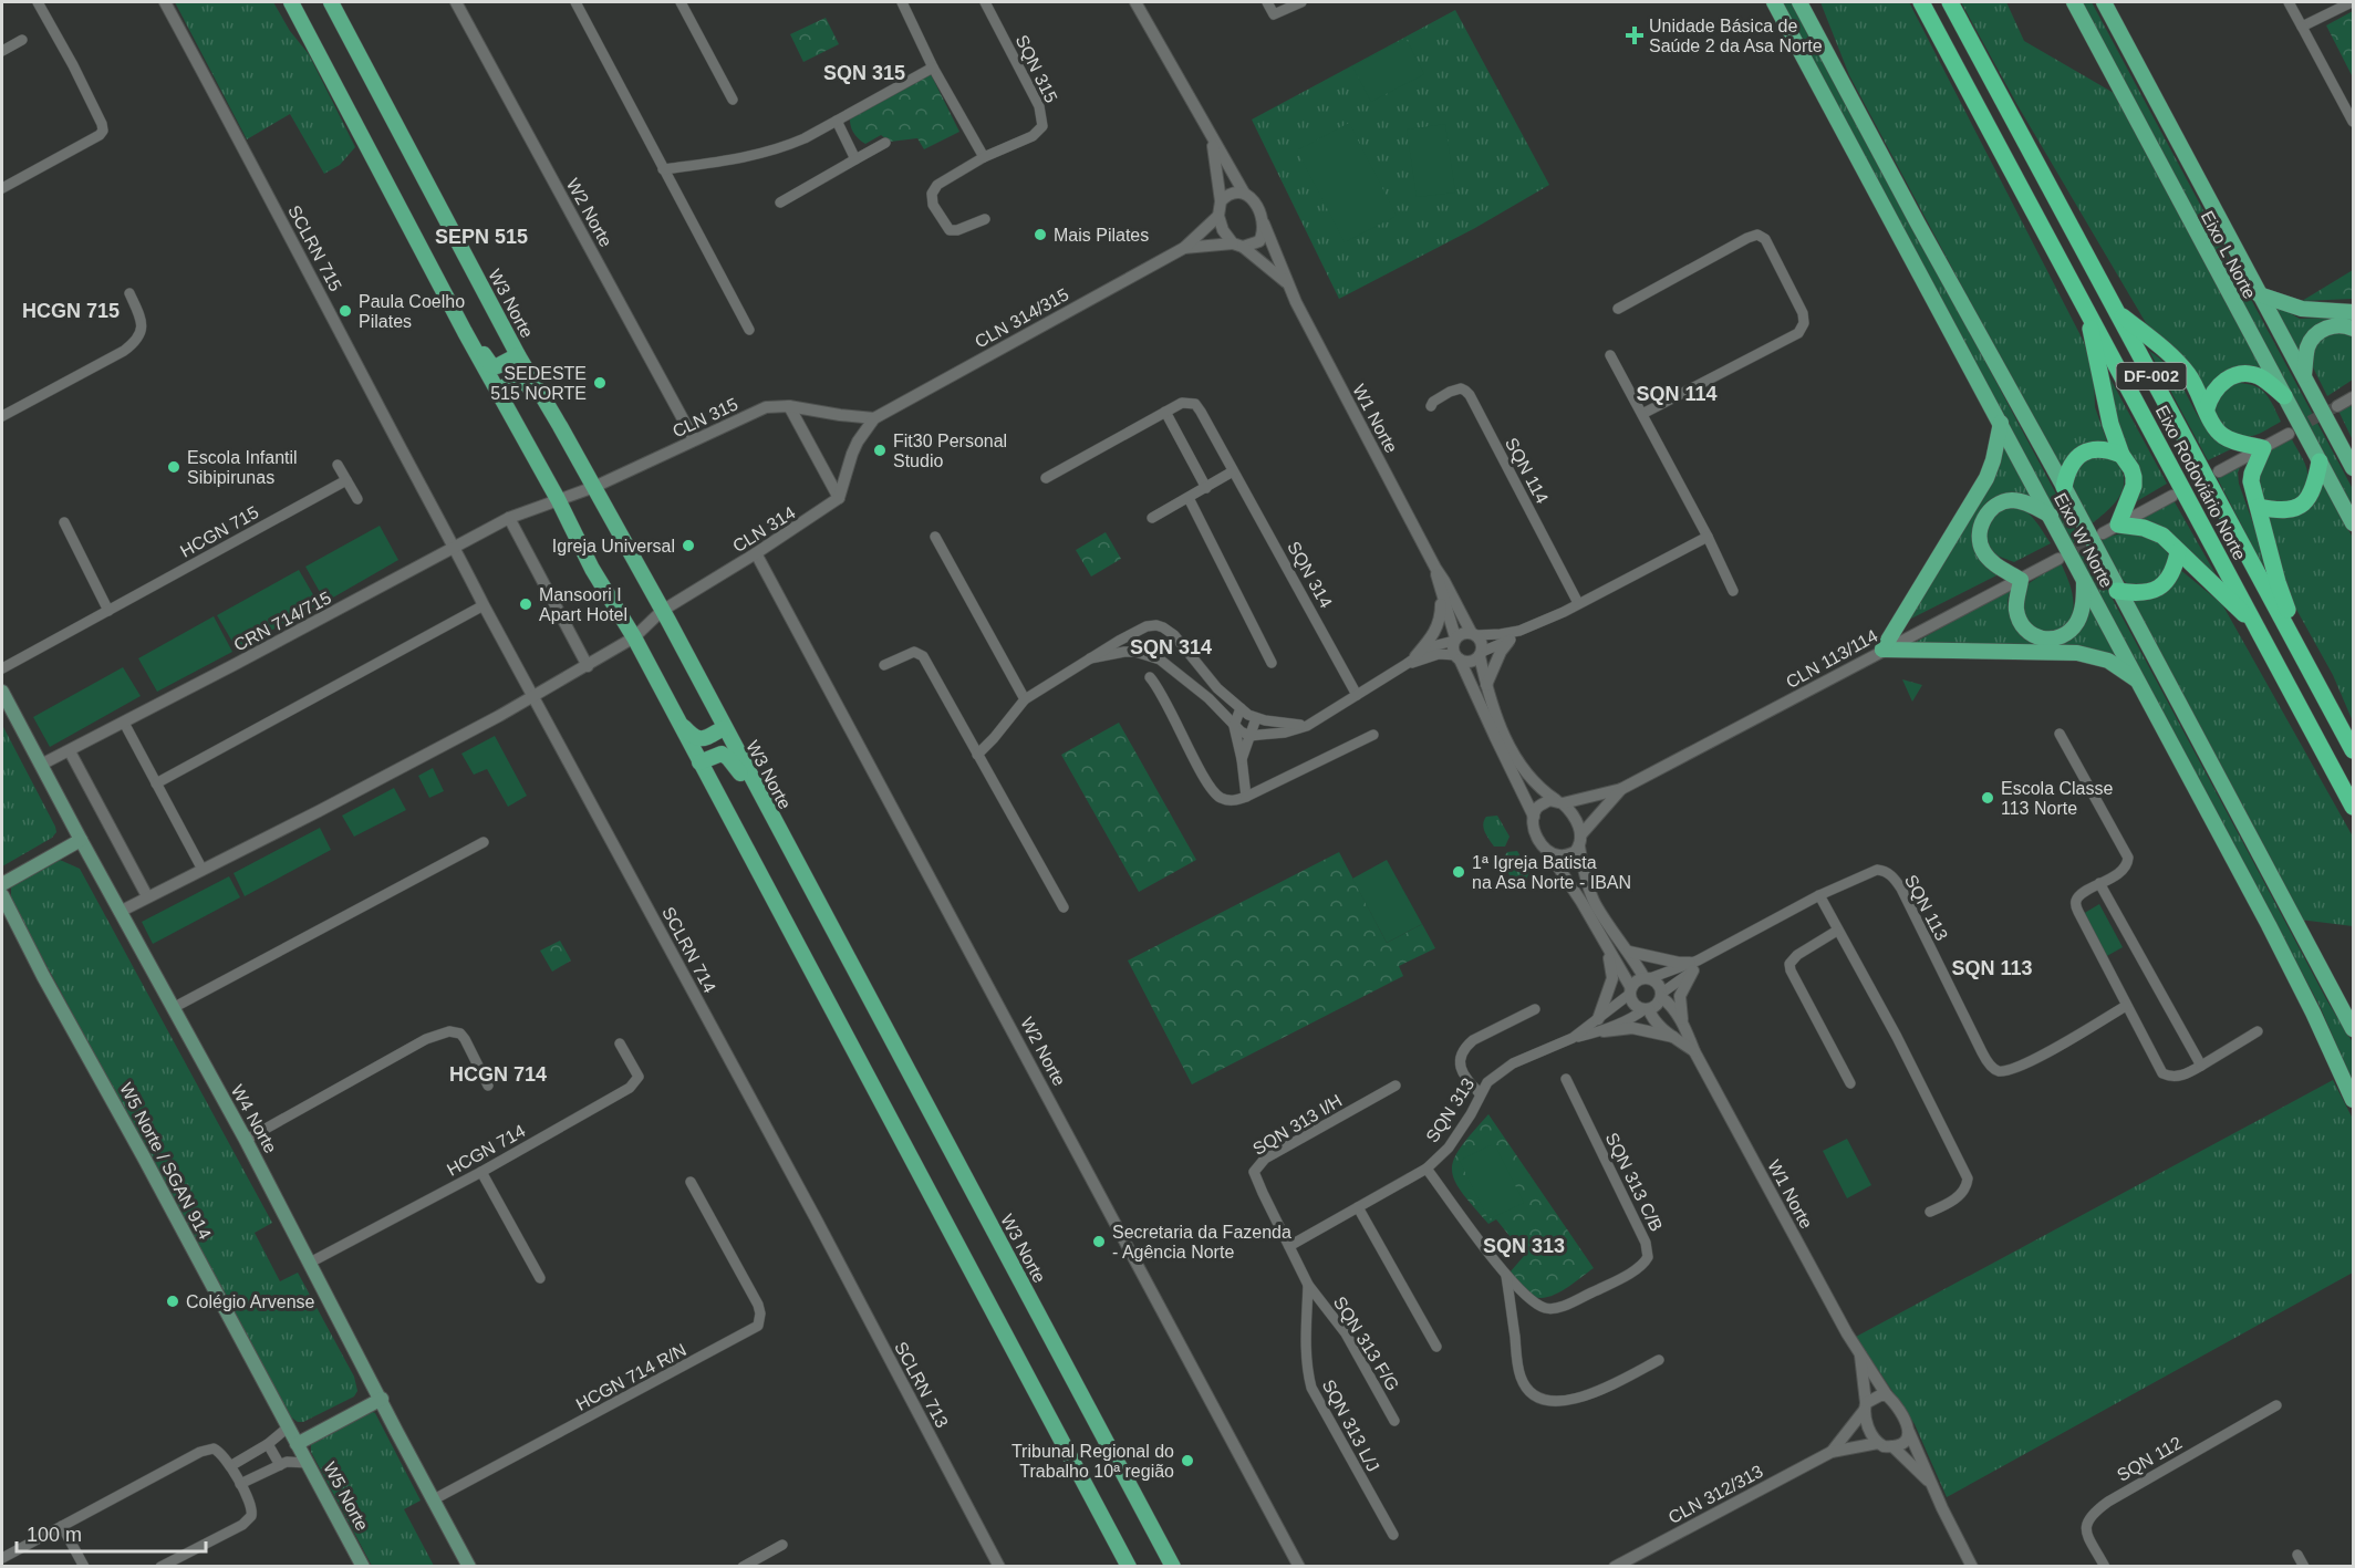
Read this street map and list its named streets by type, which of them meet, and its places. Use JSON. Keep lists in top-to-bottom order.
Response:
{
  "streets": {
    "highway": ["DF-002", "Eixo Rodoviário Norte"],
    "main road": [
      "Eixo L Norte",
      "W3 Norte",
      "Eixo W Norte",
      "W4 Norte",
      "W5 Norte / SGAN 914",
      "W5 Norte"
    ],
    "street": [
      "SQN 315",
      "W2 Norte",
      "SCLRN 715",
      "CLN 314/315",
      "CLN 315",
      "W1 Norte",
      "SQN 114",
      "CLN 314",
      "HCGN 715",
      "SQN 314",
      "CRN 714/715",
      "CLN 113/114",
      "SQN 113",
      "SCLRN 714",
      "SQN 313",
      "SQN 313 I/H",
      "HCGN 714",
      "SQN 313 C/B",
      "SQN 313 F/G",
      "HCGN 714 R/N",
      "SCLRN 713",
      "SQN 313 L/J",
      "SQN 112",
      "CLN 312/313"
    ]
  },
  "crossings": [
    ["W2 Norte", "CLN 315"],
    ["W2 Norte", "CLN 314"],
    ["SCLRN 715", "CRN 714/715"],
    ["W3 Norte", "CLN 315"],
    ["W3 Norte", "CLN 314"],
    ["CLN 314/315", "CLN 315"],
    ["CLN 314/315", "W1 Norte"],
    ["CLN 315", "CRN 714/715"],
    ["W1 Norte", "SQN 113"],
    ["W1 Norte", "SQN 313"],
    ["W1 Norte", "CLN 312/313"],
    ["CRN 714/715", "W4 Norte"],
    ["SQN 113", "SQN 313"],
    ["SCLRN 714", "SCLRN 713"],
    ["SQN 313", "SQN 313 I/H"],
    ["SQN 313", "SQN 313 C/B"],
    ["W4 Norte", "HCGN 714"],
    ["W4 Norte", "HCGN 714 R/N"],
    ["W5 Norte / SGAN 914", "W5 Norte"],
    ["SQN 313 F/G", "SQN 313 L/J"]
  ],
  "districts": [
    "SQN 315",
    "SEPN 515",
    "HCGN 715",
    "SQN 114",
    "SQN 314",
    "SQN 113",
    "HCGN 714",
    "SQN 313"
  ],
  "places": {
    "health": ["Unidade Básica de Saúde 2 da Asa Norte"],
    "other": [
      "Mais Pilates",
      "Paula Coelho Pilates",
      "SEDESTE 515 NORTE",
      "Fit30 Personal Studio",
      "Escola Infantil Sibipirunas",
      "Igreja Universal",
      "Mansoori I Apart Hotel",
      "Escola Classe 113 Norte",
      "1ª Igreja Batista na Asa Norte - IBAN",
      "Secretaria da Fazenda - Agência Norte",
      "Colégio Arvense",
      "Tribunal Regional do Trabalho 10ª região"
    ]
  },
  "scale_bar": "100 m"
}
